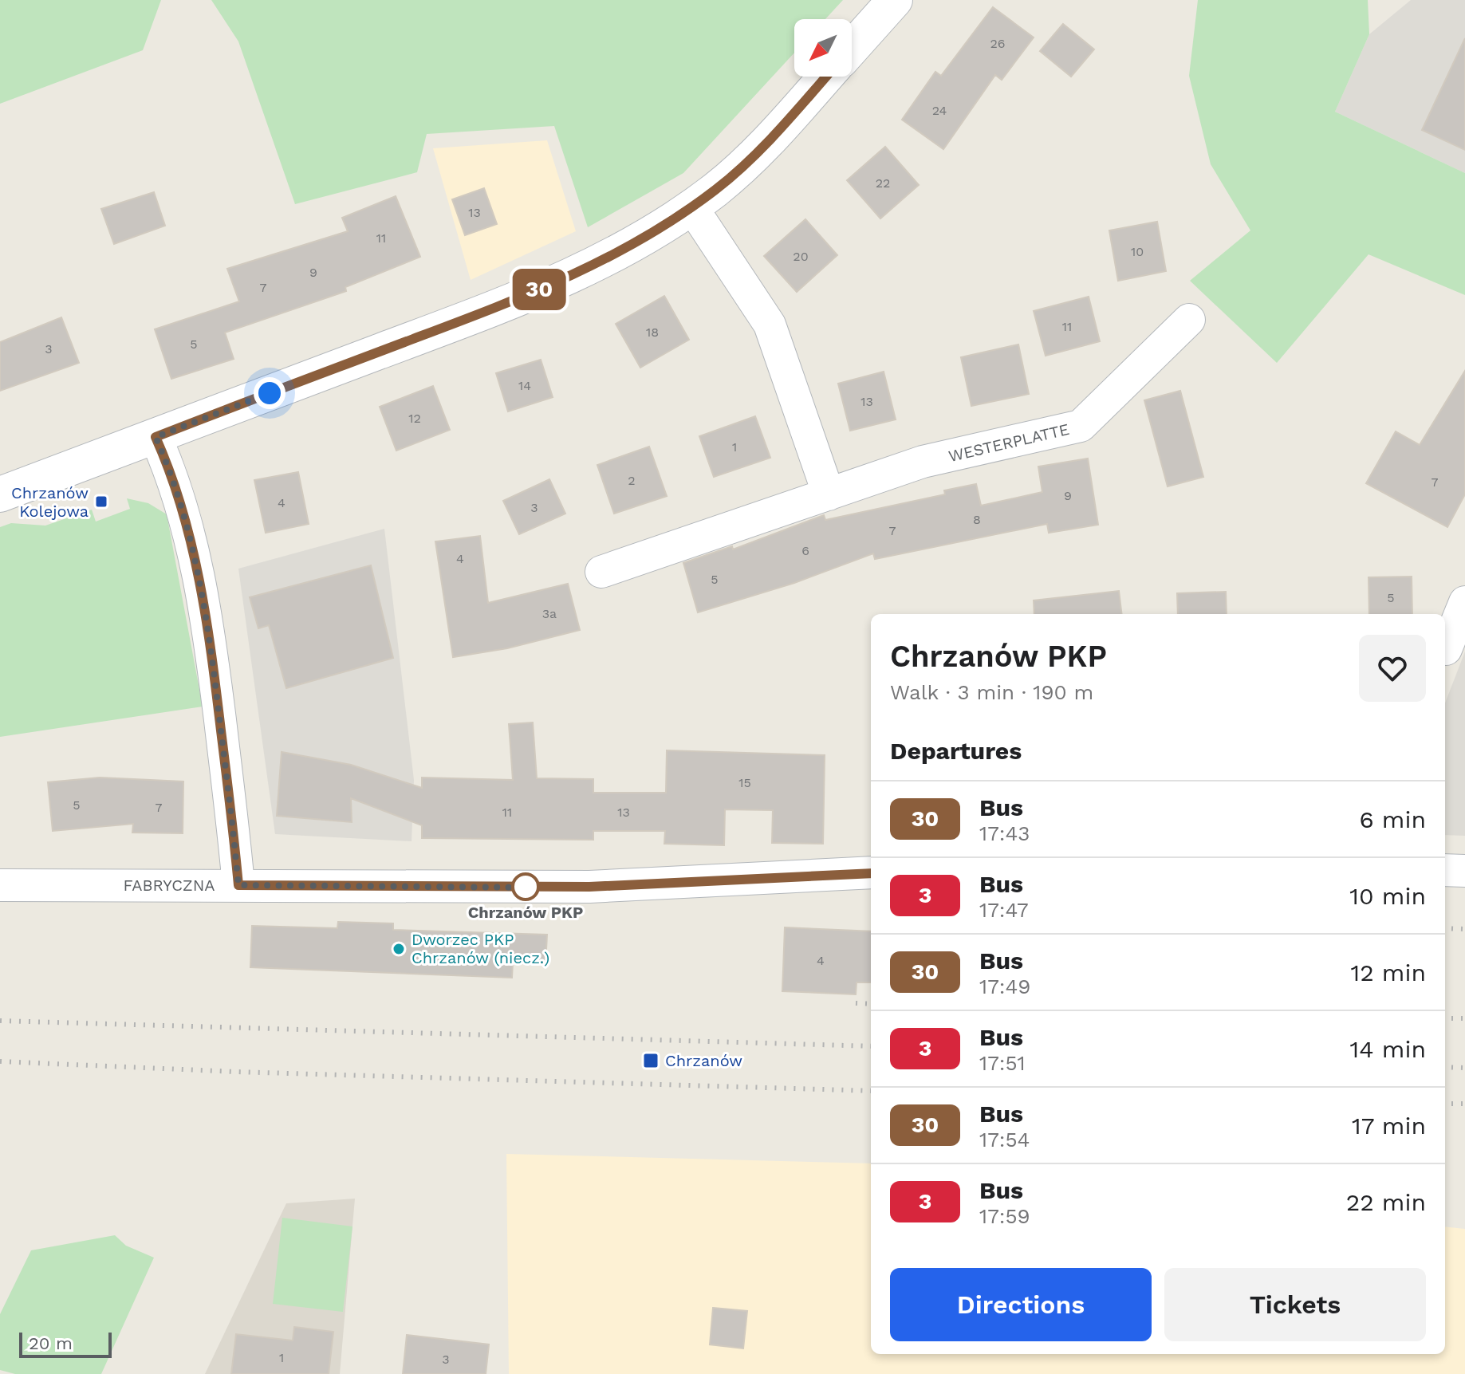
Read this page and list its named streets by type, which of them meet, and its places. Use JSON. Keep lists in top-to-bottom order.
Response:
{
  "streets": {
    "street": ["WESTERPLATTE", "FABRYCZNA"]
  },
  "places": {
    "transit": ["Chrzanów Kolejowa", "Chrzanów"],
    "other": ["Chrzanów PKP", "Dworzec PKP Chrzanów (niecz.)"]
  },
  "lines": ["bus line 30"],
  "house_numbers": [
    "26",
    "24",
    "22",
    "13",
    "11",
    "10",
    "20",
    "9",
    "7",
    "11",
    "18",
    "5",
    "3",
    "14",
    "13",
    "12",
    "1",
    "2",
    "7",
    "9",
    "4",
    "3",
    "8",
    "7",
    "6",
    "4",
    "5",
    "5",
    "3a",
    "15",
    "5",
    "7",
    "11",
    "13",
    "4",
    "1",
    "3"
  ],
  "scale_bar": "20 m",
  "north": "bottom left",
  "page": {
    "on_map": "30",
    "heading": [
      ["Chrzanów PKP", "Walk · 3 min · 190 m"],
      "Departures"
    ],
    "list": [
      {
        "mark": "30",
        "name": "Bus",
        "note": "17:43",
        "value": "6 min"
      },
      {
        "mark": "3",
        "name": "Bus",
        "note": "17:47",
        "value": "10 min"
      },
      {
        "mark": "30",
        "name": "Bus",
        "note": "17:49",
        "value": "12 min"
      },
      {
        "mark": "3",
        "name": "Bus",
        "note": "17:51",
        "value": "14 min"
      },
      {
        "mark": "30",
        "name": "Bus",
        "note": "17:54",
        "value": "17 min"
      },
      {
        "mark": "3",
        "name": "Bus",
        "note": "17:59",
        "value": "22 min"
      }
    ],
    "buttons": ["Directions", "Tickets"],
    "scale": "20 m"
  }
}
